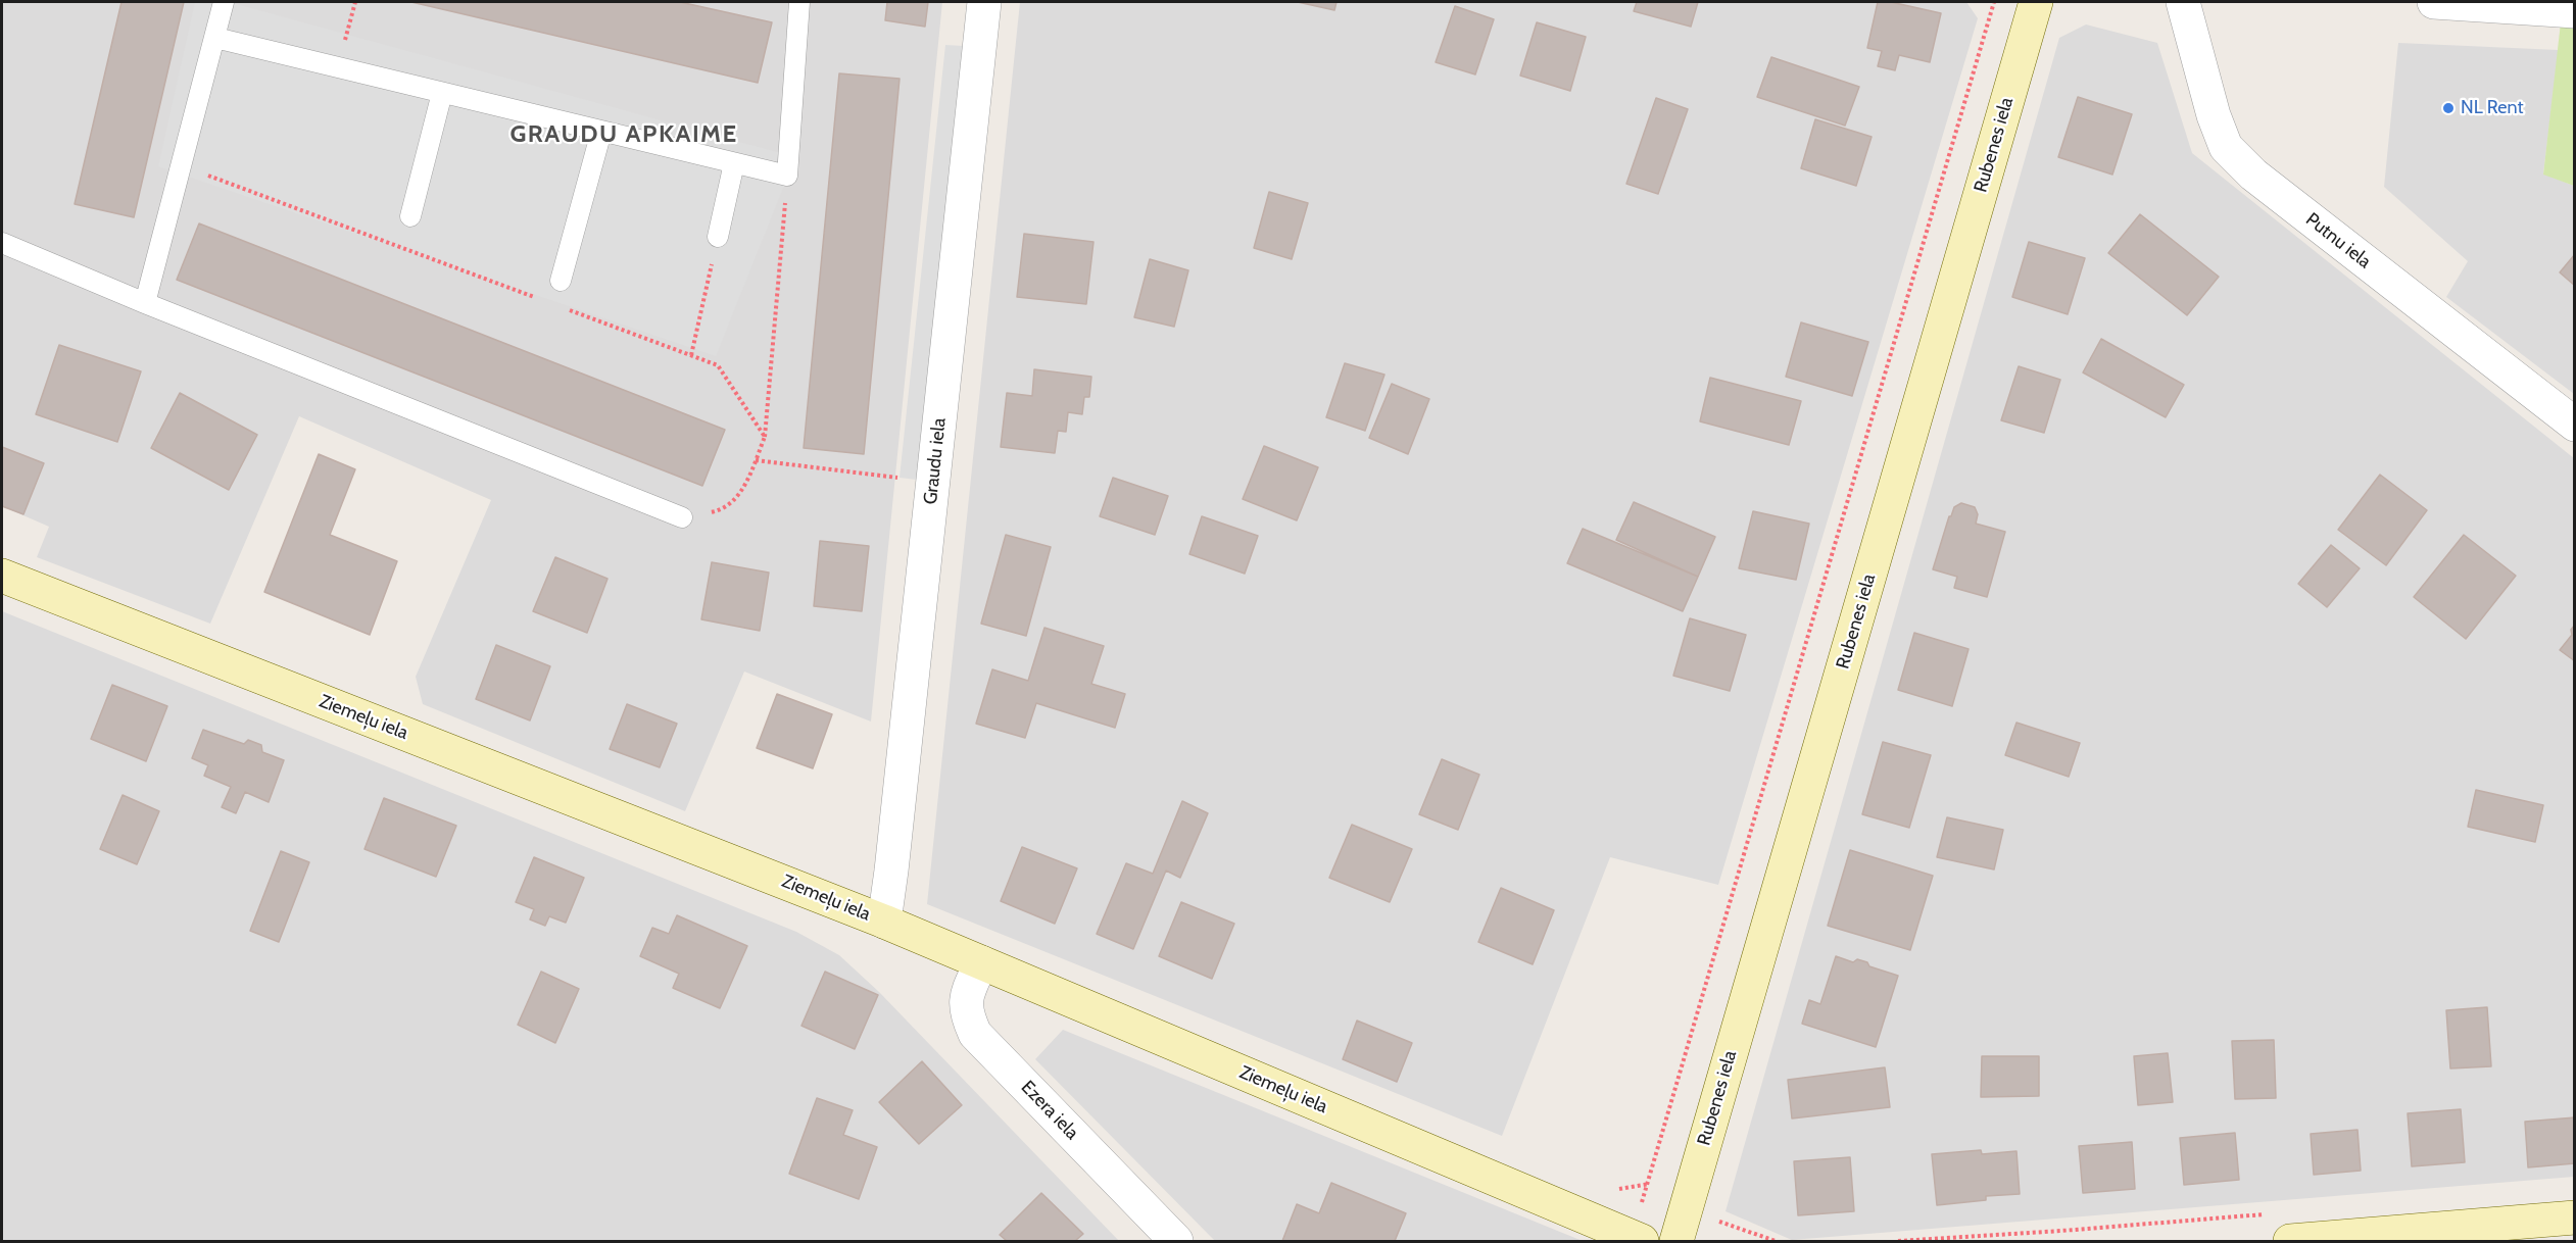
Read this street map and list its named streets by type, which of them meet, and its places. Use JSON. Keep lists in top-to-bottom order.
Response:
{
  "streets": {
    "street": [
      "Rubenes iela",
      "Putnu iela",
      "Graudu iela",
      "Ziemeļu iela",
      "Ezera iela"
    ]
  },
  "crossings": [
    ["Graudu iela", "Ziemeļu iela"],
    ["Ziemeļu iela", "Ezera iela"]
  ],
  "districts": ["GRAUDU APKAIME"],
  "places": ["NL Rent"]
}
